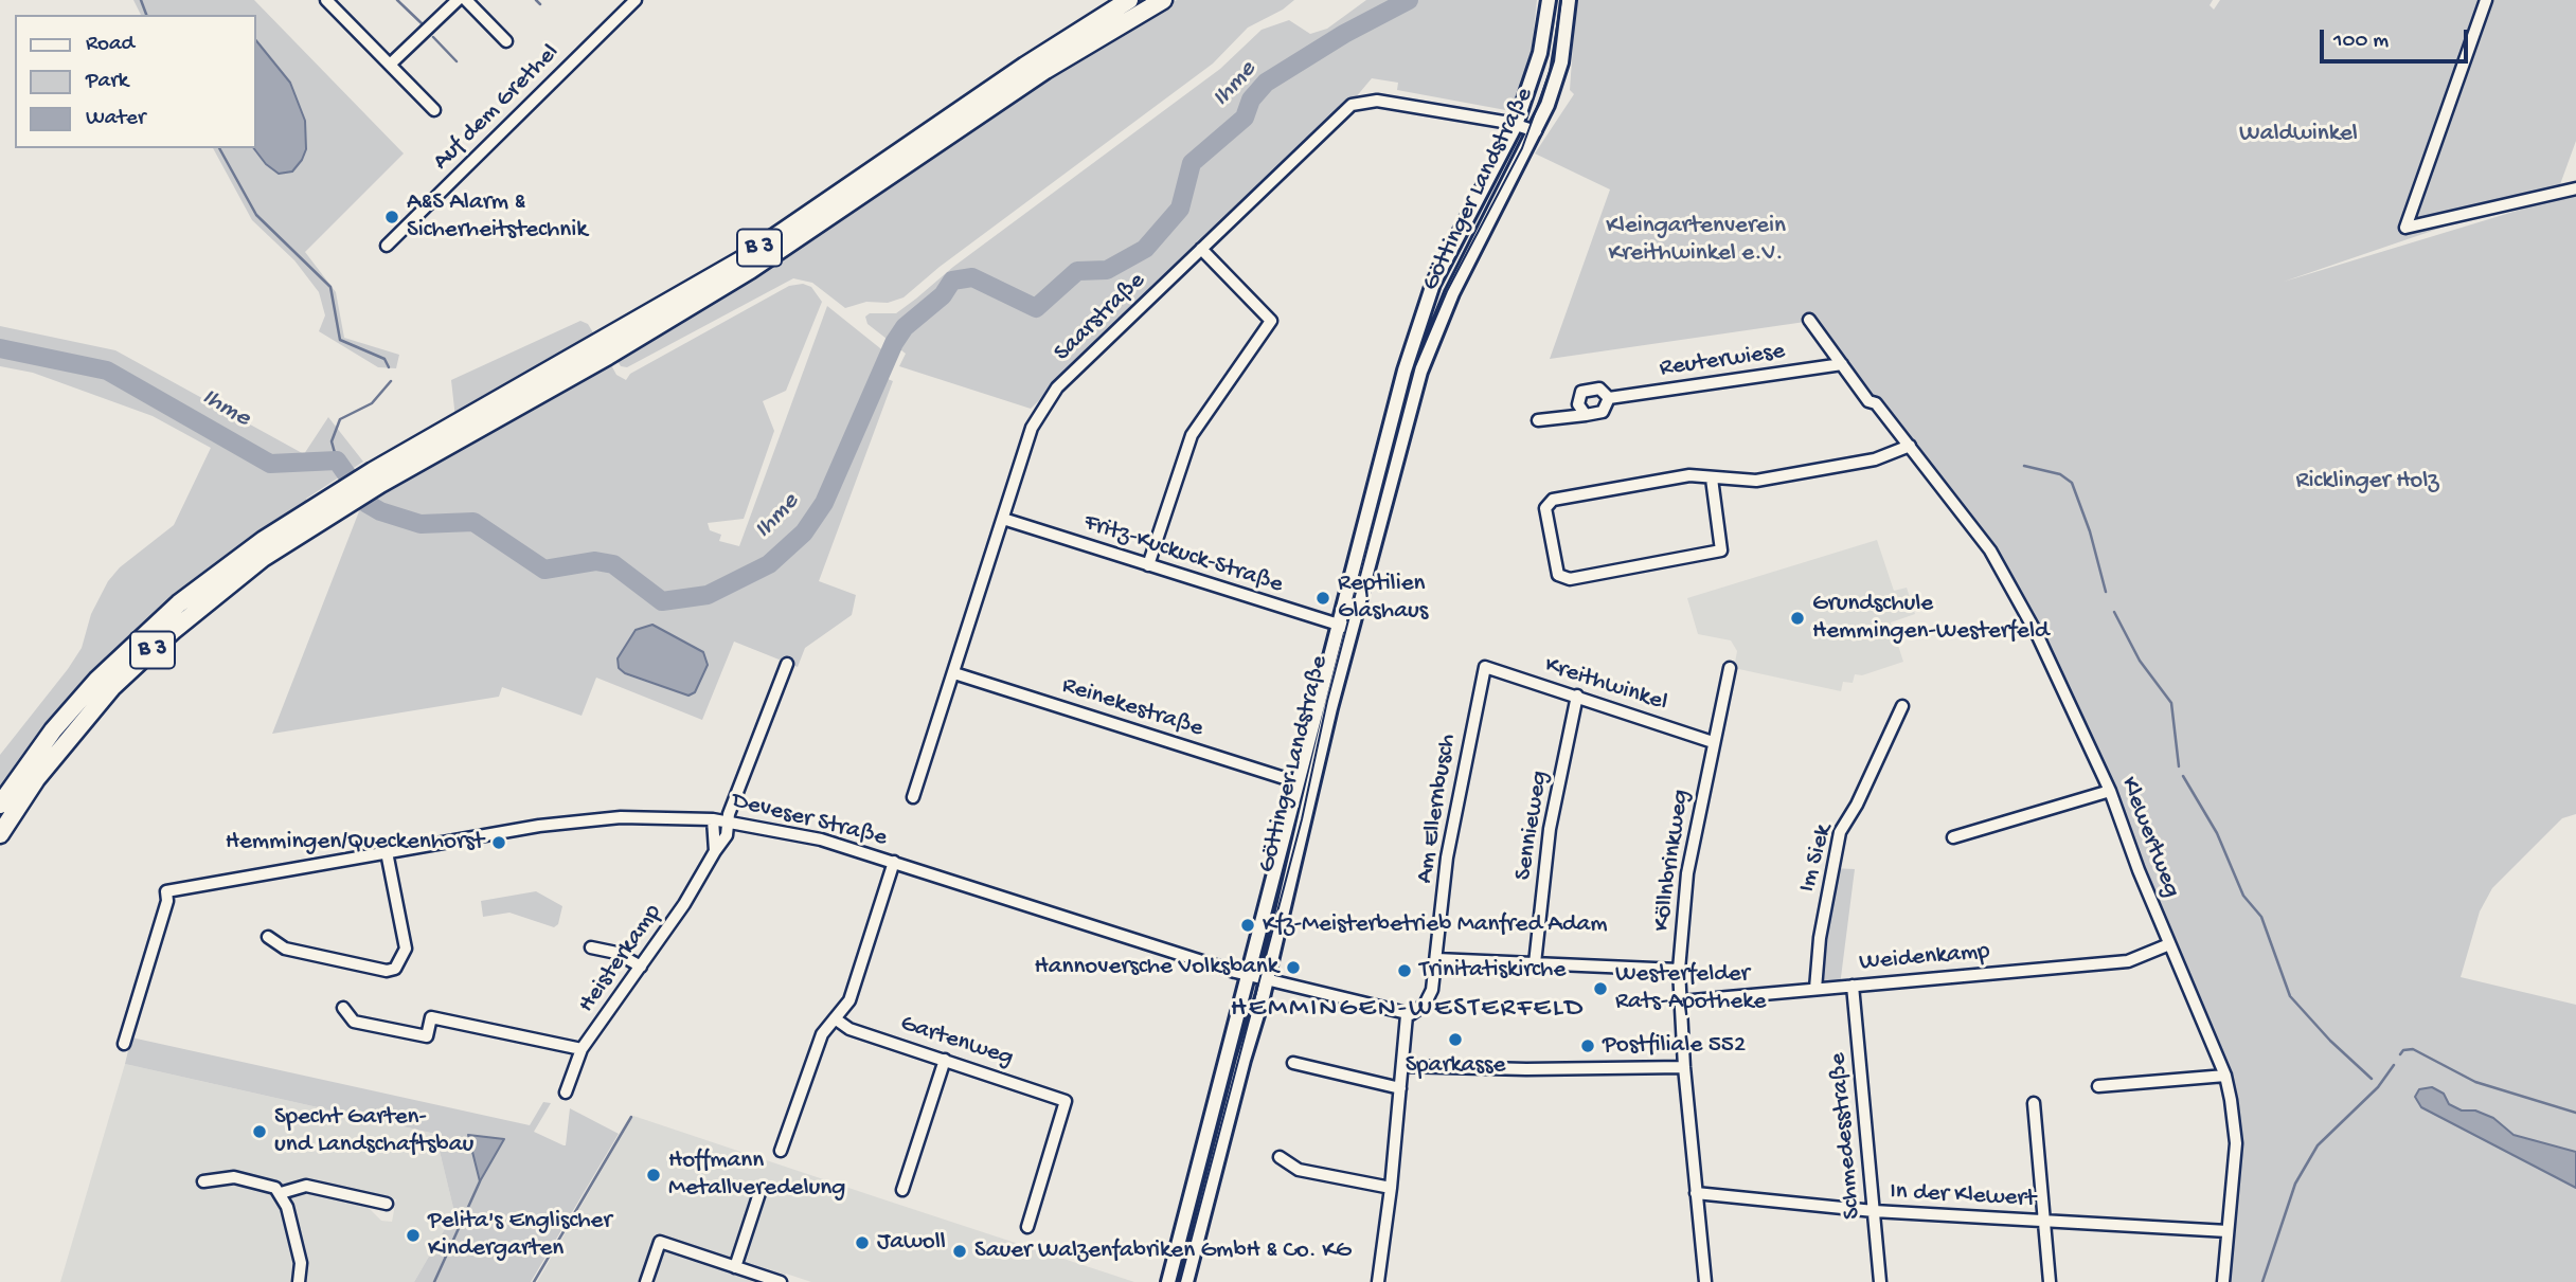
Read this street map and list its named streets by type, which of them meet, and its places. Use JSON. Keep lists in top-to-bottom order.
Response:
{
  "streets": {
    "highway": ["B 3"],
    "street": [
      "Auf dem Grethel",
      "Göttinger Landstraße",
      "Saarstraße",
      "Reuterwiese",
      "Fritz-Kuckuck-Straße",
      "Kreithwinkel",
      "Reinekestraße",
      "Am Ellernbusch",
      "Deveser Straße",
      "Sennieweg",
      "Klewertweg",
      "Im Siek",
      "Köllnbrinkweg",
      "Weidenkamp",
      "Heisterkamp",
      "Gartenweg",
      "Schmedesstraße",
      "In der Klewert"
    ]
  },
  "crossings": [
    ["Göttinger Landstraße", "Saarstraße"],
    ["Göttinger Landstraße", "Fritz-Kuckuck-Straße"],
    ["Göttinger Landstraße", "Reinekestraße"],
    ["Göttinger Landstraße", "Deveser Straße"],
    ["Saarstraße", "Fritz-Kuckuck-Straße"],
    ["Saarstraße", "Reinekestraße"],
    ["Reuterwiese", "Klewertweg"],
    ["Kreithwinkel", "Am Ellernbusch"],
    ["Kreithwinkel", "Sennieweg"],
    ["Kreithwinkel", "Köllnbrinkweg"],
    ["Am Ellernbusch", "Deveser Straße"],
    ["Deveser Straße", "Heisterkamp"],
    ["Klewertweg", "Weidenkamp"],
    ["Klewertweg", "In der Klewert"],
    ["Im Siek", "Weidenkamp"],
    ["Köllnbrinkweg", "Weidenkamp"],
    ["Köllnbrinkweg", "In der Klewert"],
    ["Weidenkamp", "Schmedesstraße"],
    ["Schmedesstraße", "In der Klewert"]
  ],
  "districts": ["HEMMINGEN-WESTERFELD"],
  "water": ["Ihme"],
  "parks": ["Waldwinkel", "Kleingartenverein Kreithwinkel e.V.", "Ricklinger Holz"],
  "places": [
    "A&S Alarm & Sicherheitstechnik",
    "Reptilien Glashaus",
    "Grundschule Hemmingen-Westerfeld",
    "Hemmingen/Queckenhorst",
    "Kfz-Meisterbetrieb Manfred Adam",
    "Hannoversche Volksbank",
    "Trinitatiskirche",
    "Westerfelder Rats-Apotheke",
    "Sparkasse",
    "Postfiliale 552",
    "Specht Garten- und Landschaftsbau",
    "Hoffmann Metallveredelung",
    "Pelita's Englischer Kindergarten",
    "Jawoll",
    "Sauer Walzenfabriken GmbH & Co. KG"
  ],
  "legend": ["Road", "Park", "Water"],
  "scale_bar": "100 m"
}
